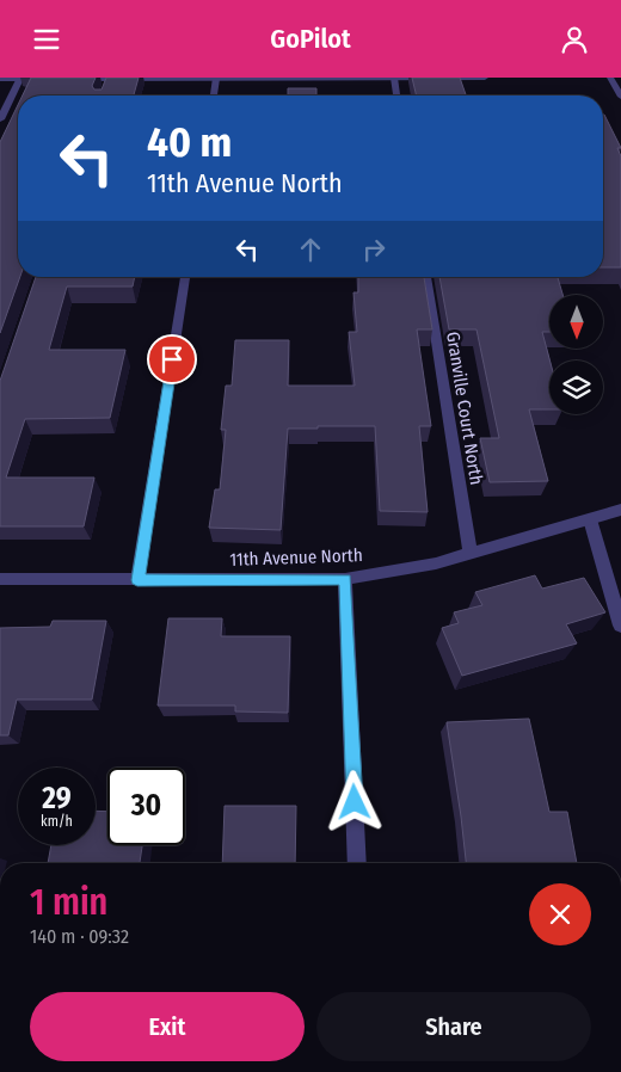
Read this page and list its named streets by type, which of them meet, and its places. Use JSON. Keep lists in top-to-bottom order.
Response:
{
  "streets": {
    "street": ["Granville Court North", "11th Avenue North"]
  },
  "crossings": [
    ["Granville Court North", "11th Avenue North"]
  ],
  "north": "bottom",
  "page": {
    "header": "GoPilot",
    "turn": ["40 m", "11th Avenue North"],
    "speed": "29 km/h",
    "limit": "30",
    "heading": ["1 min", "140 m · 09:32"],
    "buttons": ["Exit", "Share"]
  }
}
